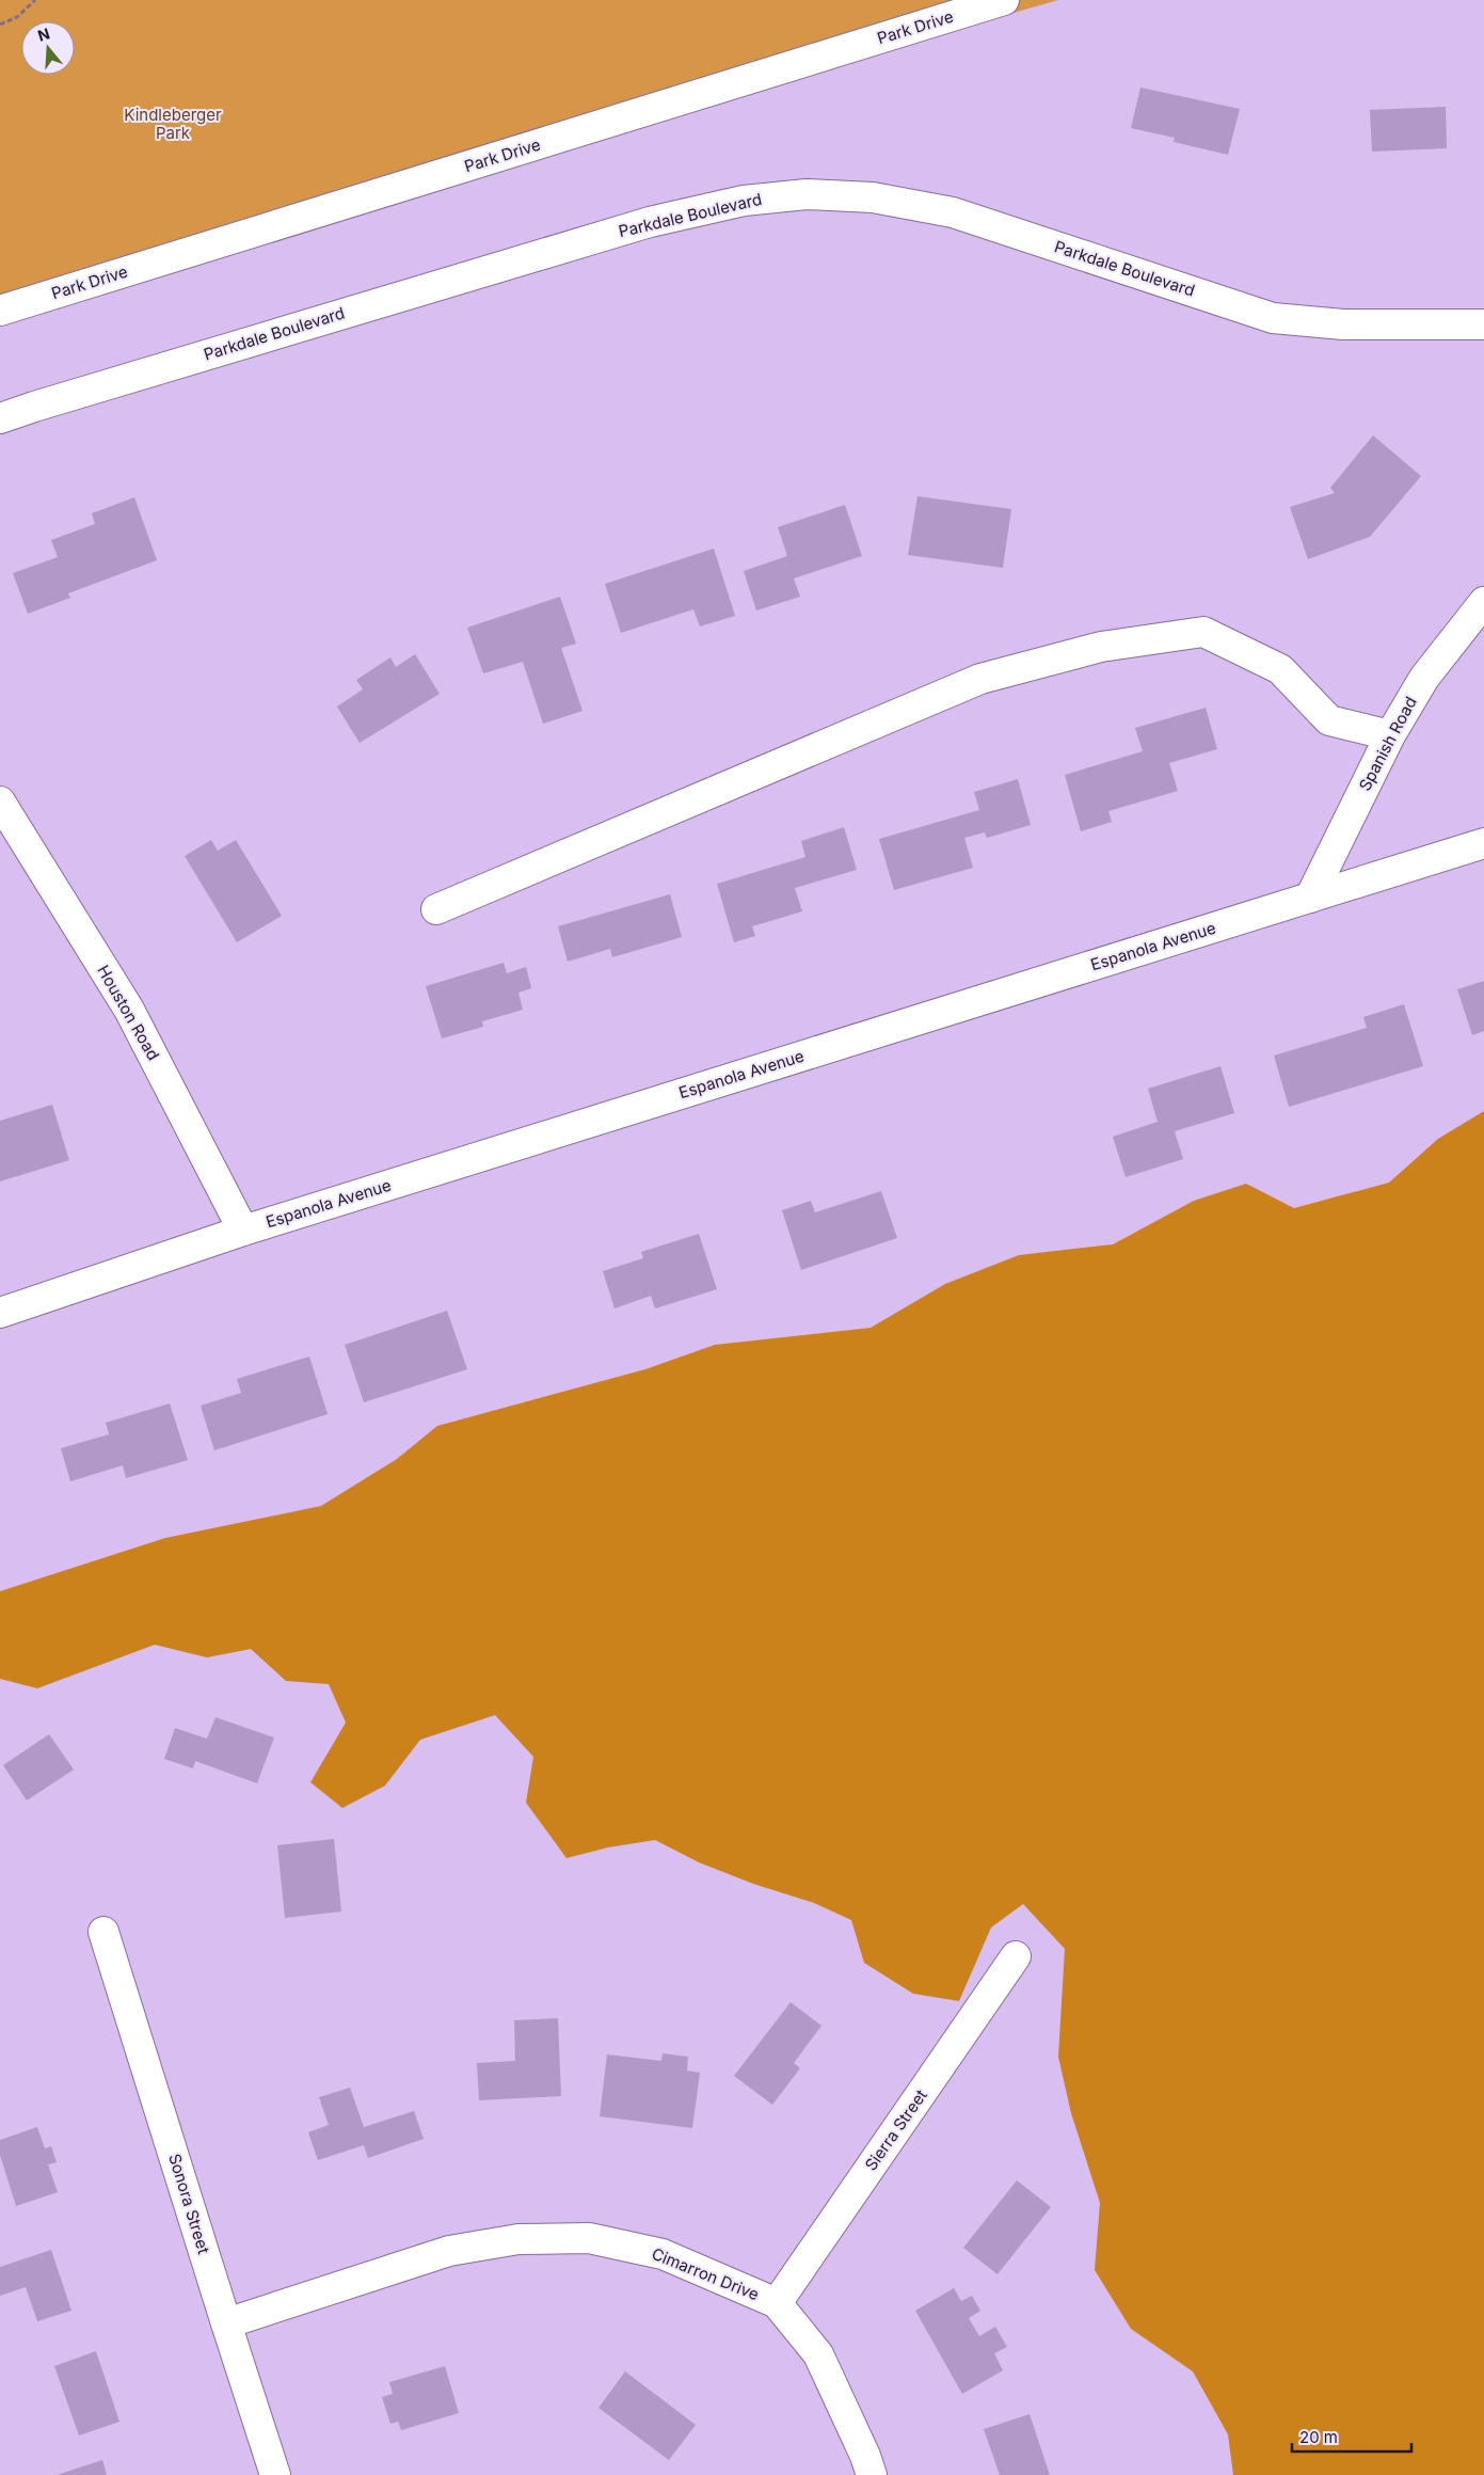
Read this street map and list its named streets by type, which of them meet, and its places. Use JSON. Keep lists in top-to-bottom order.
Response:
{
  "streets": {
    "street": [
      "Park Drive",
      "Parkdale Boulevard",
      "Spanish Road",
      "Espanola Avenue",
      "Houston Road",
      "Sierra Street",
      "Sonora Street",
      "Cimarron Drive"
    ]
  },
  "crossings": [
    ["Spanish Road", "Espanola Avenue"],
    ["Espanola Avenue", "Houston Road"],
    ["Sierra Street", "Cimarron Drive"],
    ["Sonora Street", "Cimarron Drive"]
  ],
  "parks": ["Kindleberger Park"],
  "scale_bar": "20 m",
  "north": "top"
}
